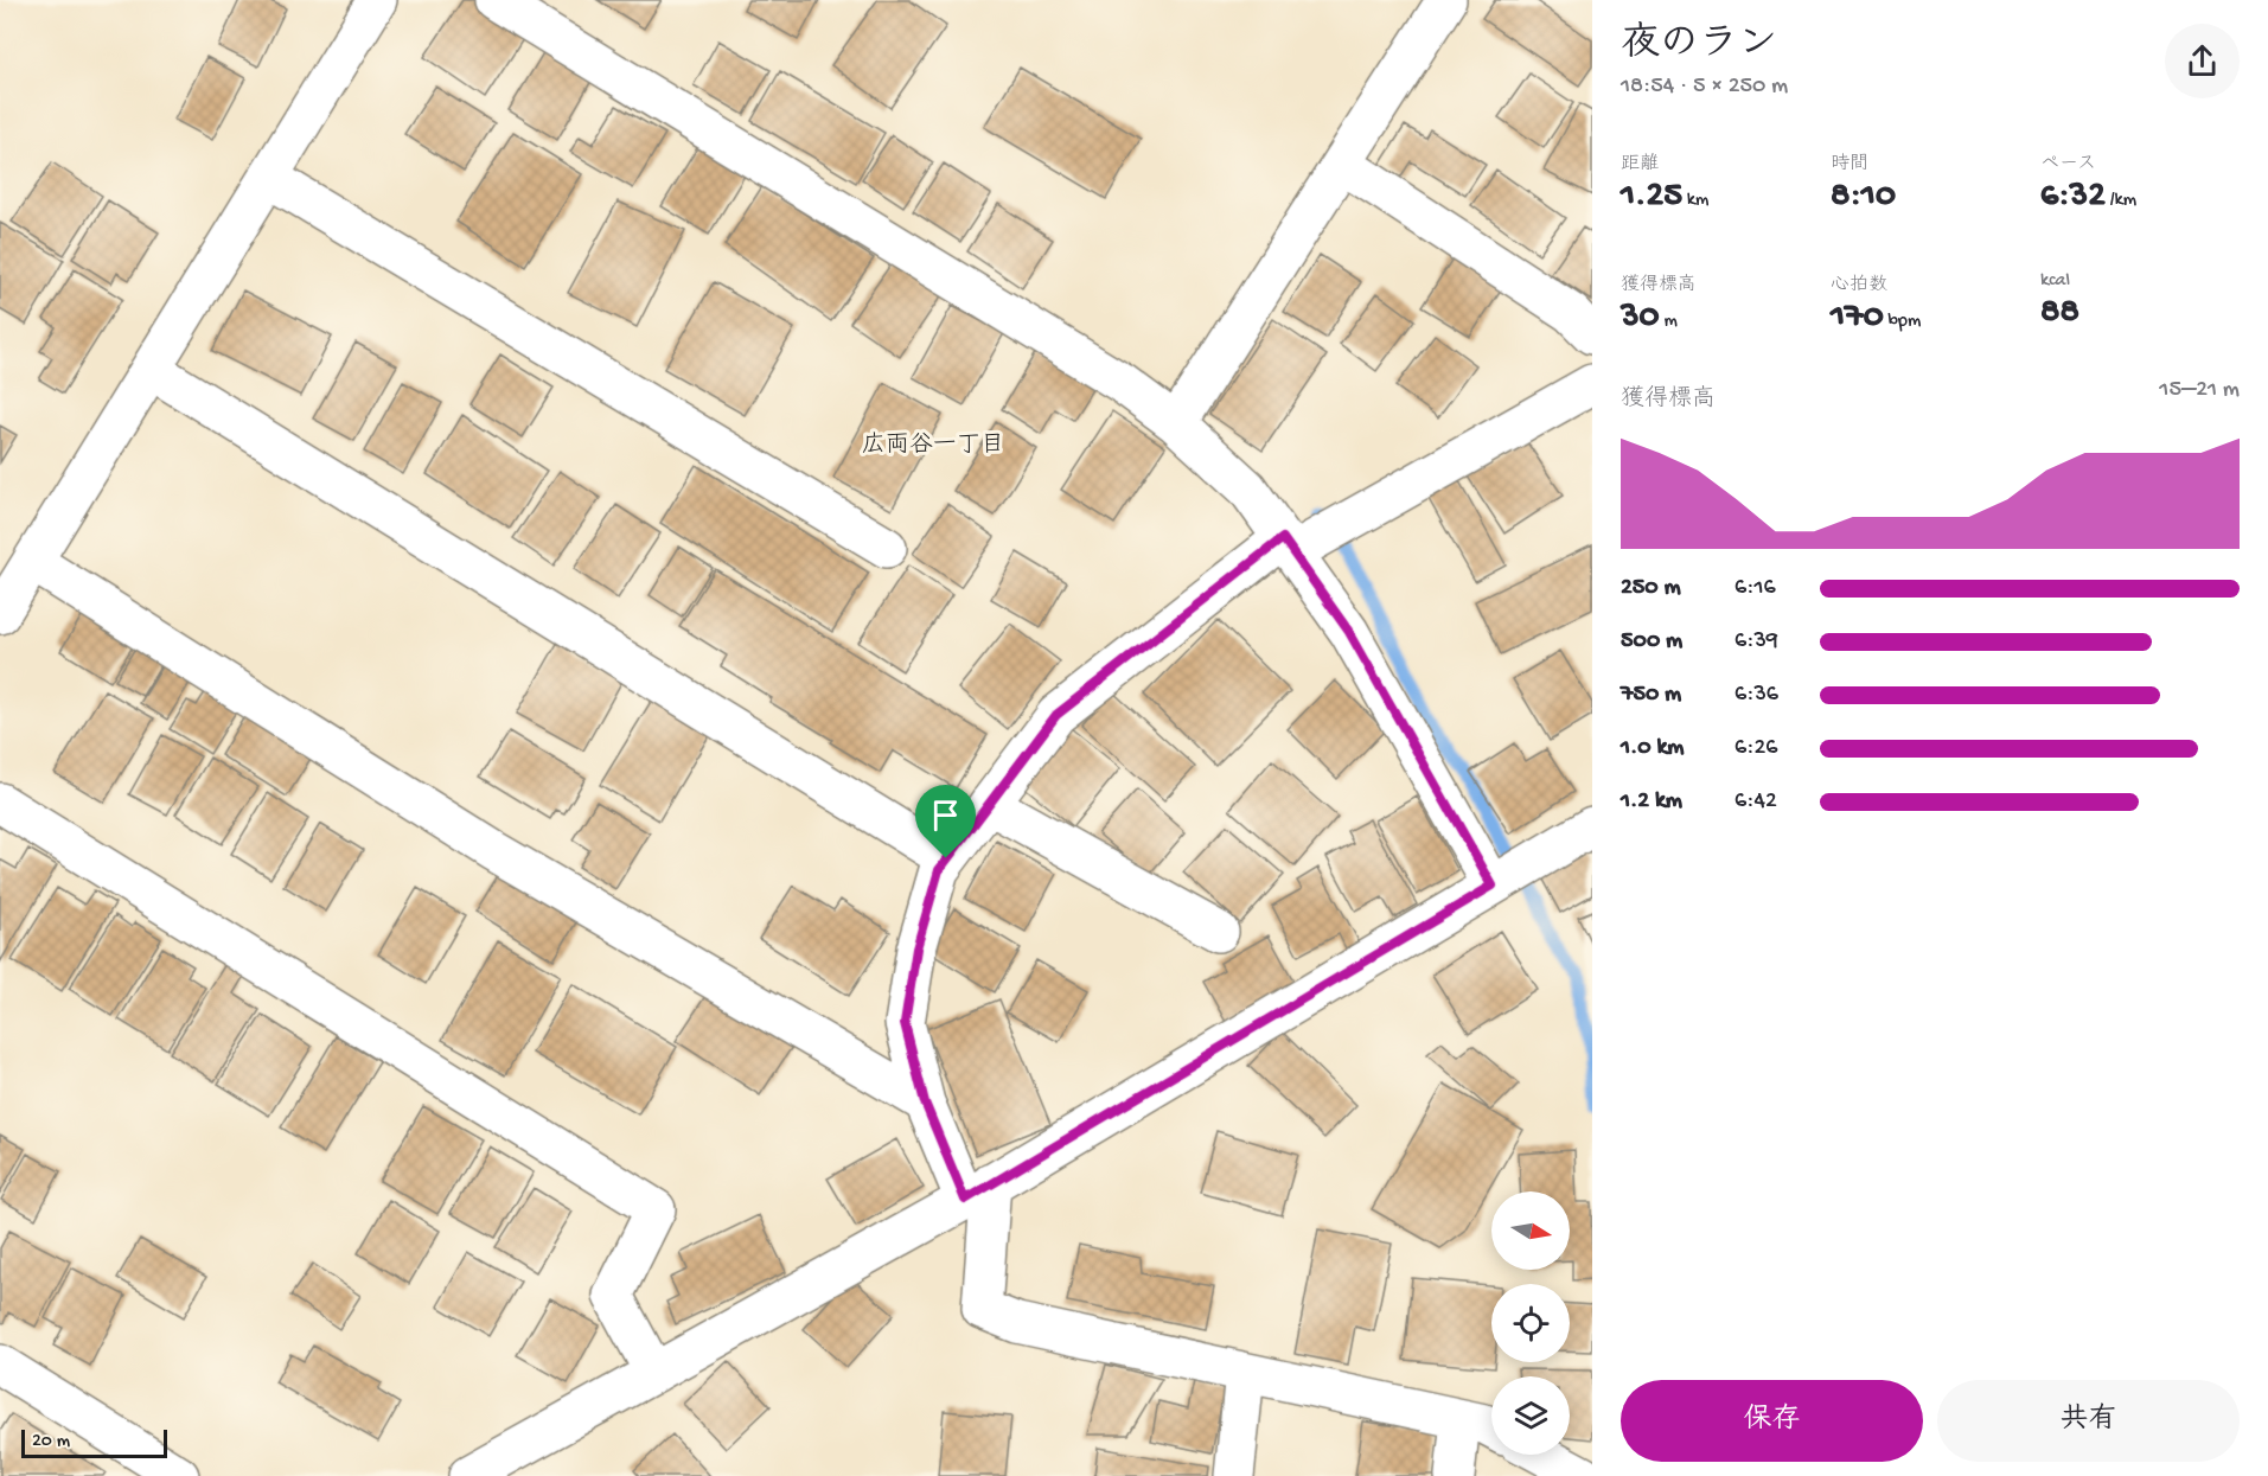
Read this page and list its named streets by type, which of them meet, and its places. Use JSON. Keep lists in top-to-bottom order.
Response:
{
  "districts": ["広両谷一丁目"],
  "scale_bar": "20 m",
  "north": "right",
  "page": {
    "heading": ["夜のラン", "18:54 · 5 × 250 m"],
    "stats": [
      ["距離", "1.25 km"],
      ["時間", "8:10"],
      ["ペース", "6:32 /km"],
      ["獲得標高", "30 m"],
      ["心拍数", "170 bpm"],
      ["kcal", "88"]
    ],
    "chart": ["獲得標高", "15–21 m"],
    "list": [
      {
        "name": "250 m",
        "note": "6:16"
      },
      {
        "name": "500 m",
        "note": "6:39"
      },
      {
        "name": "750 m",
        "note": "6:36"
      },
      {
        "name": "1.0 km",
        "note": "6:26"
      },
      {
        "name": "1.2 km",
        "note": "6:42"
      }
    ],
    "buttons": ["保存", "共有"],
    "scale": "20 m"
  }
}
